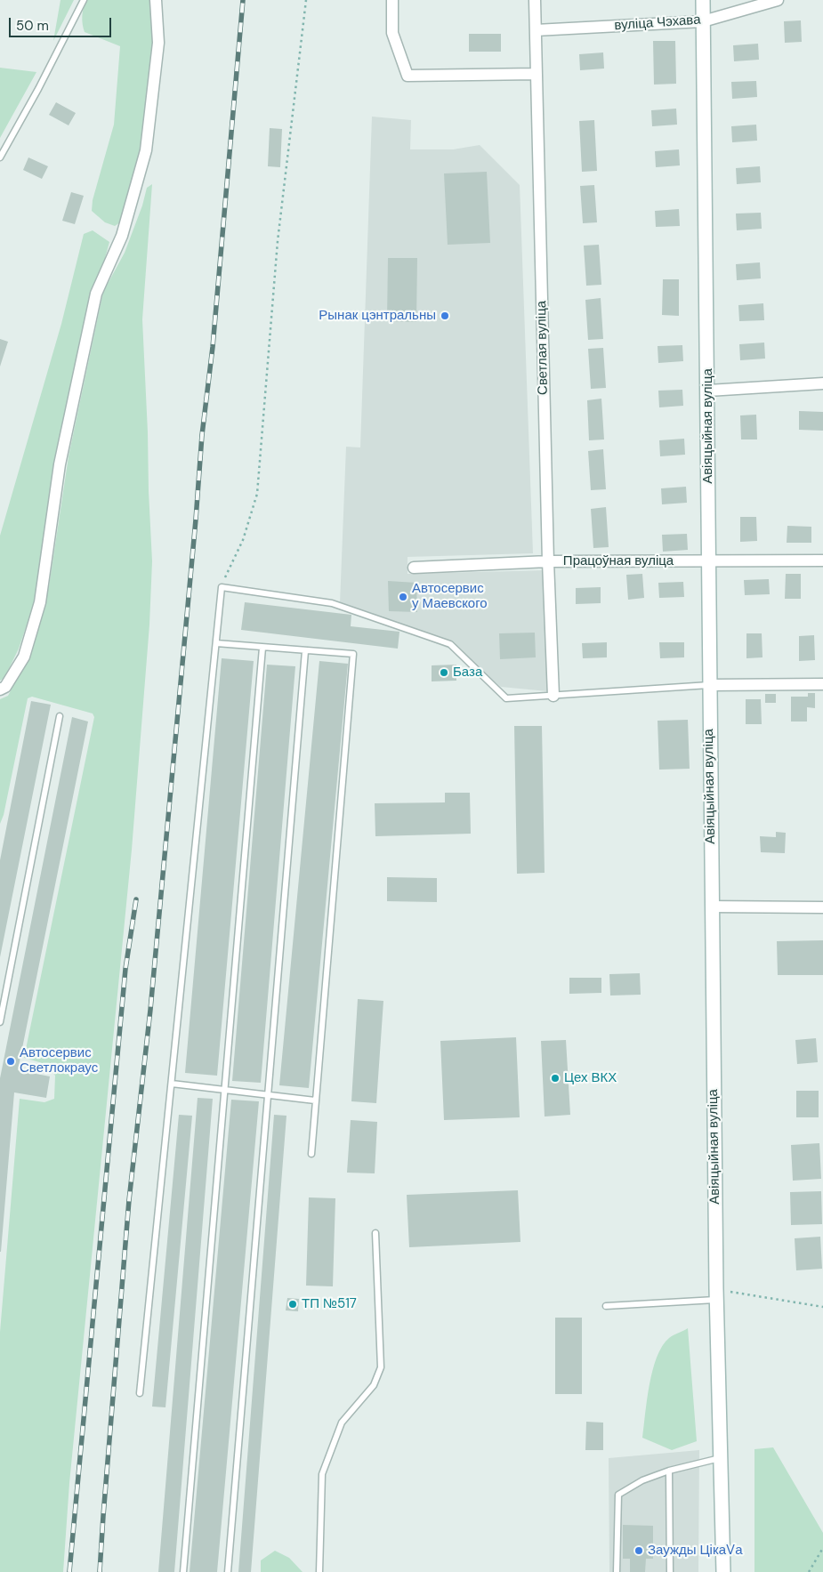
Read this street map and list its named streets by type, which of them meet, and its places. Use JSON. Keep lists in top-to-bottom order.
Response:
{
  "streets": {
    "street": [
      "вуліца Чэхава",
      "Светлая вуліца",
      "Авіяцыйная вуліца",
      "Працоўная вуліца"
    ]
  },
  "crossings": [
    ["вуліца Чэхава", "Светлая вуліца"],
    ["вуліца Чэхава", "Авіяцыйная вуліца"],
    ["Светлая вуліца", "Працоўная вуліца"],
    ["Авіяцыйная вуліца", "Працоўная вуліца"]
  ],
  "places": [
    "Рынак цэнтральны",
    "Автосервис у Маевского",
    "База",
    "Автосервис Светлокраус",
    "Цех ВКХ",
    "ТП №517",
    "Заужды ЦікаVа"
  ],
  "scale_bar": "50 m"
}
